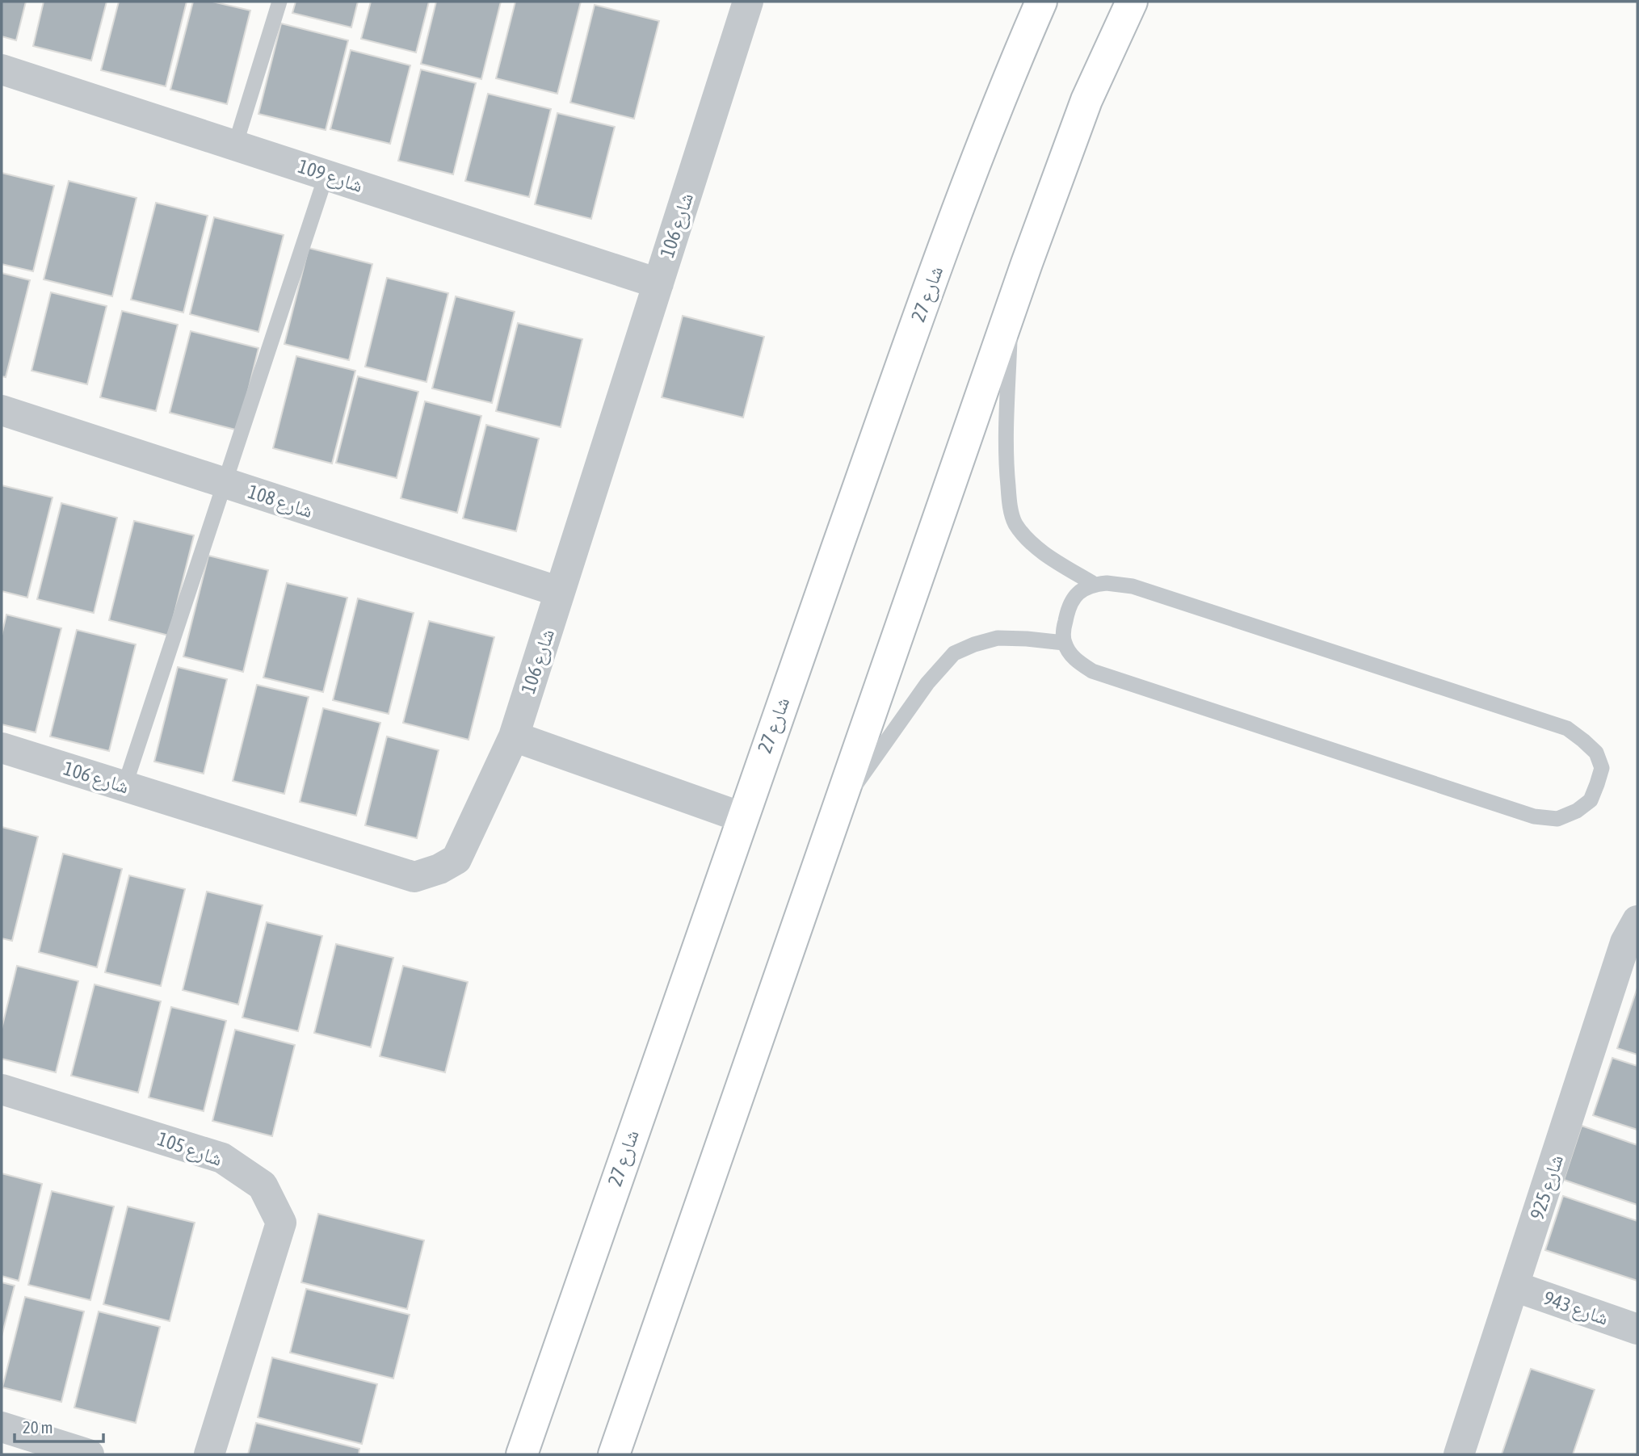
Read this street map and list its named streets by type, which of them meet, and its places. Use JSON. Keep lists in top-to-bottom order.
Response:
{
  "streets": {
    "main road": ["شارع 27"],
    "street": [
      "شارع 109",
      "شارع 106",
      "شارع 108",
      "شارع 105",
      "شارع 925",
      "شارع 943"
    ]
  },
  "crossings": [
    ["شارع 109", "شارع 106"],
    ["شارع 106", "شارع 108"],
    ["شارع 925", "شارع 943"]
  ],
  "scale_bar": "20 m"
}
